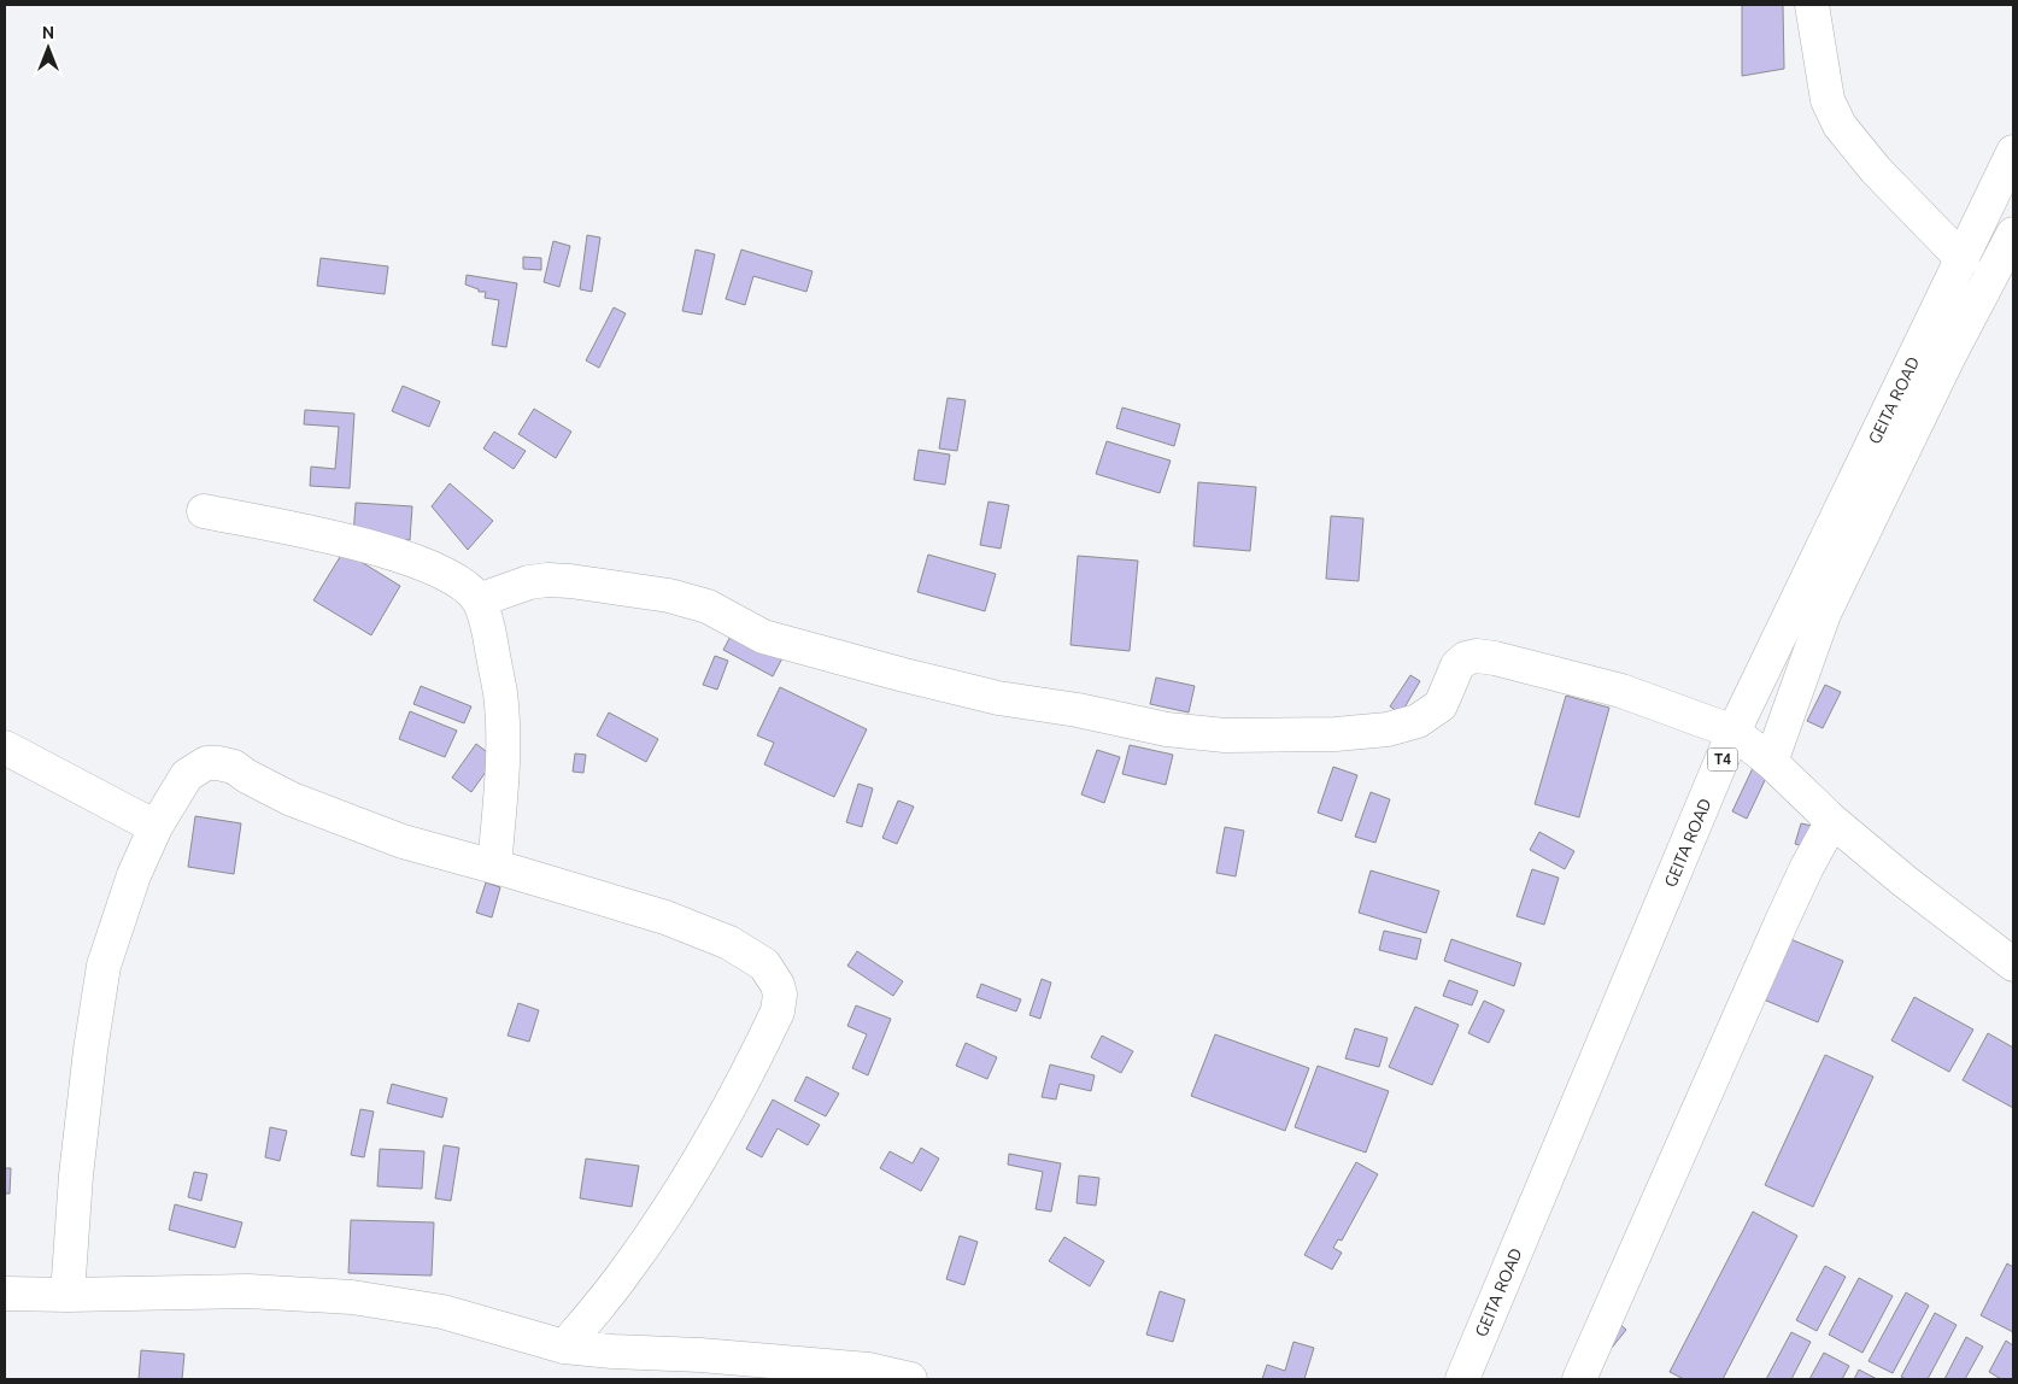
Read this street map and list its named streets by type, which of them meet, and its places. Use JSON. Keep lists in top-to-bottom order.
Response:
{
  "streets": {
    "main road": ["GEITA ROAD", "T4"]
  },
  "north": "top"
}
